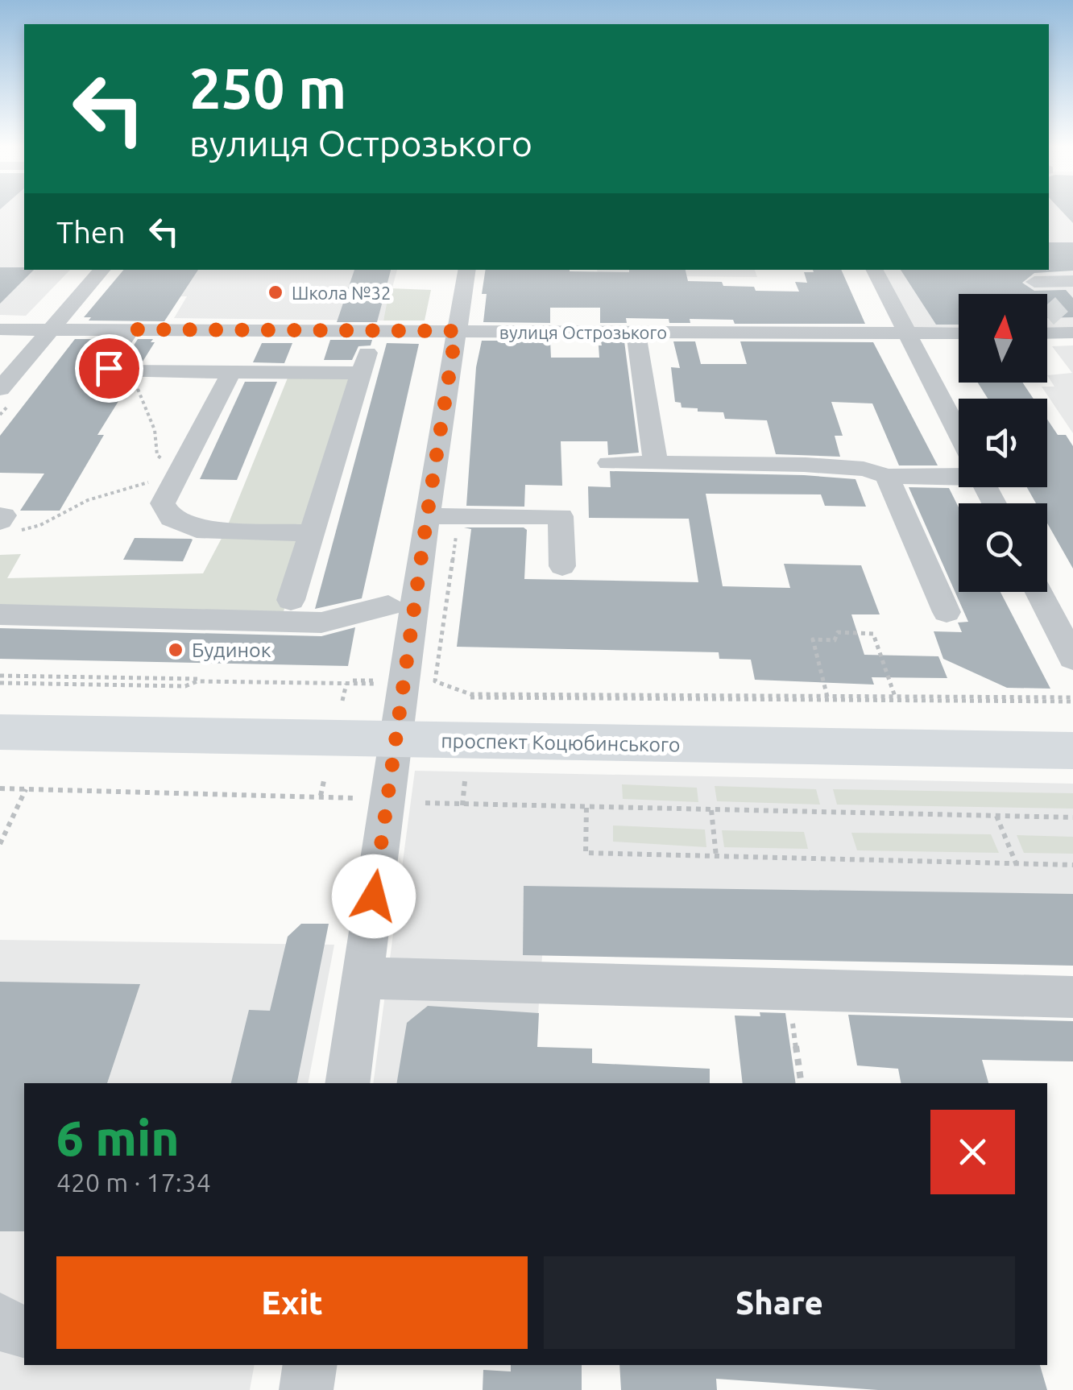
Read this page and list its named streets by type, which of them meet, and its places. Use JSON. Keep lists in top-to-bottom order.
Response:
{
  "streets": {
    "main road": ["проспект Коцюбинського"],
    "street": ["вулиця Острозького"]
  },
  "places": ["Школа №32", "Будинок"],
  "north": "top",
  "page": {
    "turn": ["250 m", "вулиця Острозького"],
    "then": "Then",
    "heading": ["6 min", "420 m · 17:34"],
    "buttons": ["Exit", "Share"]
  }
}
